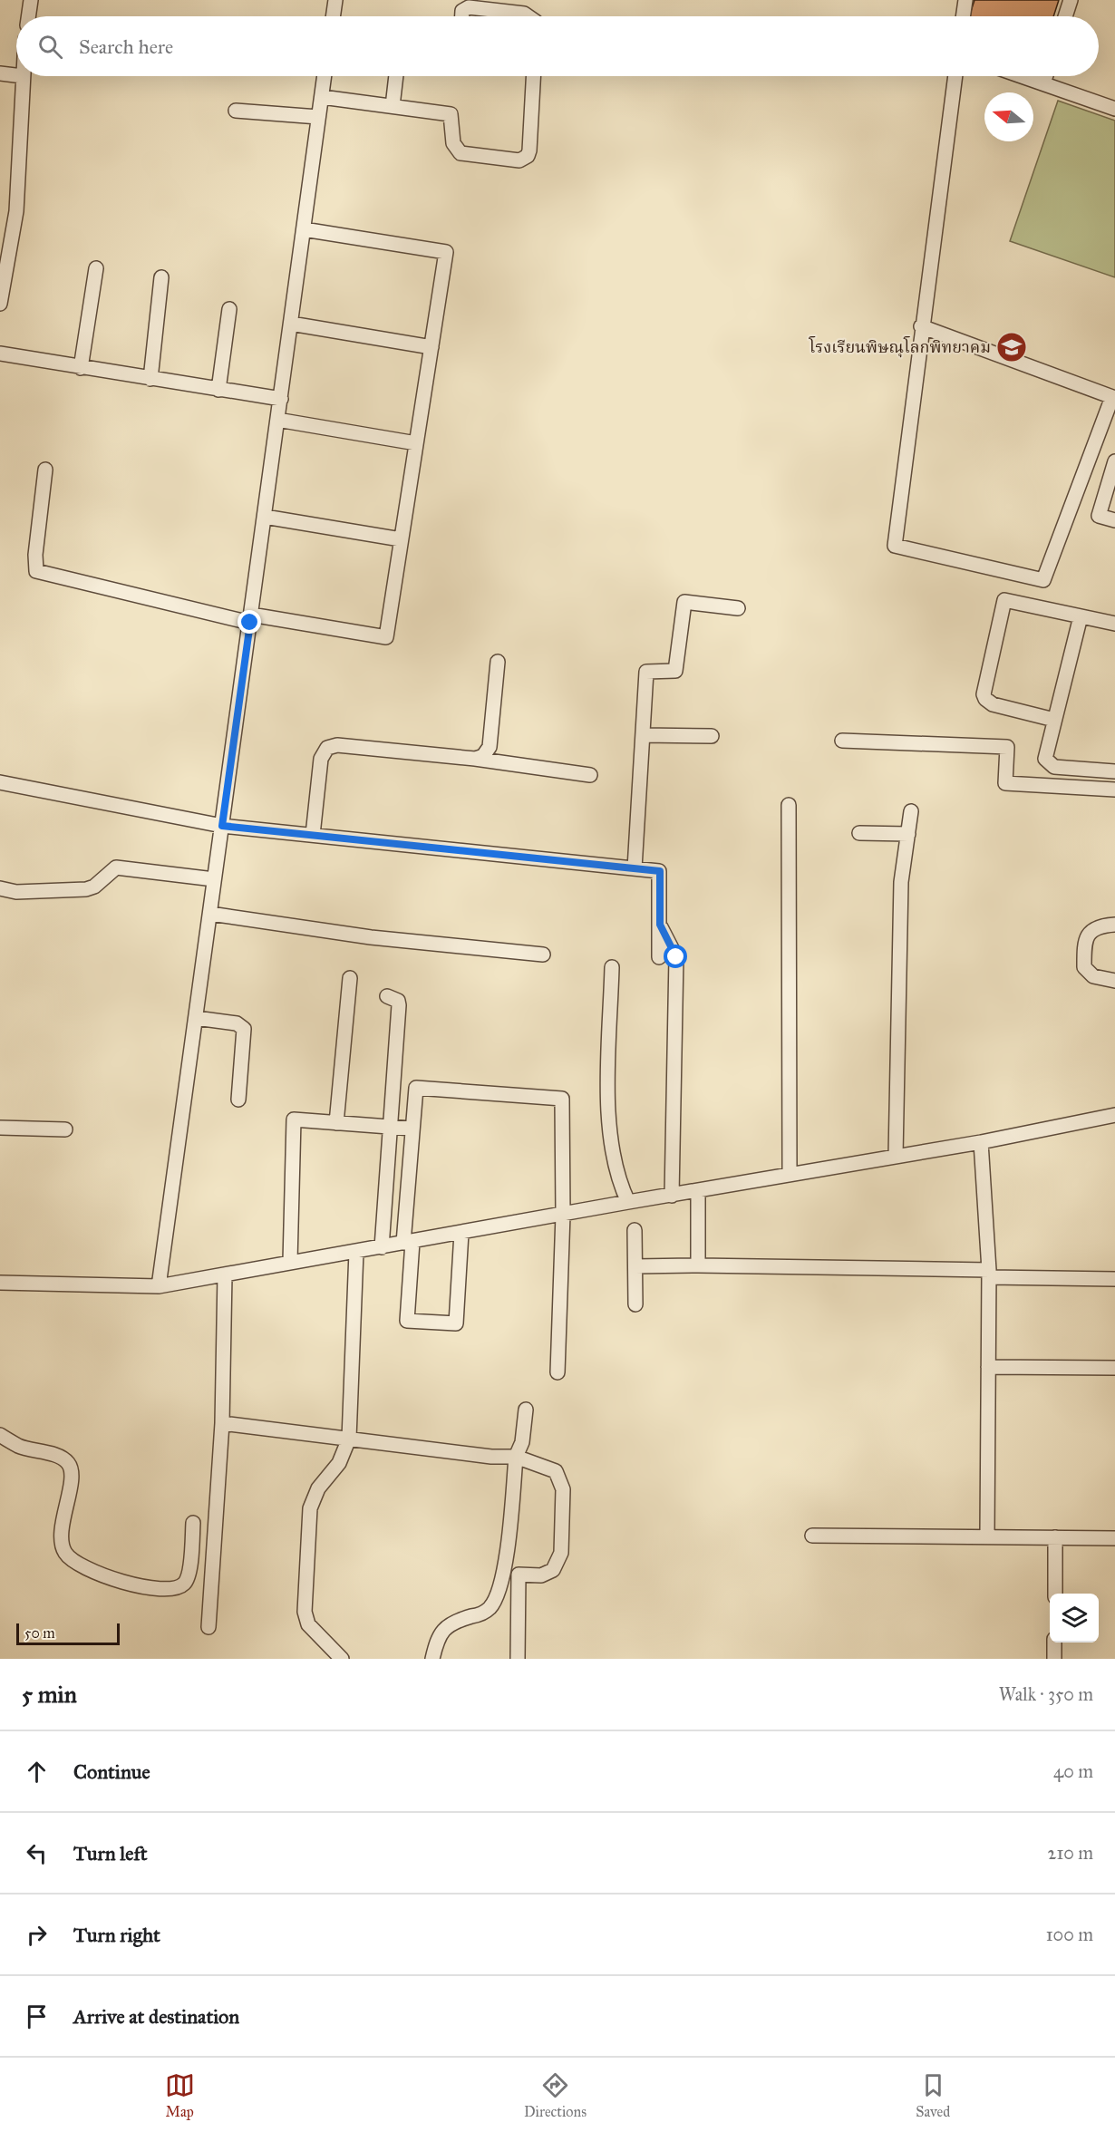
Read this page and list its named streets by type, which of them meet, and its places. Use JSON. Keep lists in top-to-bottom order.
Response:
{
  "places": {
    "school or university": ["โรงเรียนพิษณุโลกพิทยาคม"]
  },
  "scale_bar": "50 m",
  "north": "left",
  "page": {
    "search": "Search here",
    "scale": "50 m",
    "heading": ["5 min", "Walk · 350 m"],
    "list": [
      ["Continue", "40 m"],
      ["Turn left", "210 m"],
      ["Turn right", "100 m"],
      "Arrive at destination"
    ],
    "nav": ["Map", "Directions", "Saved"]
  }
}
